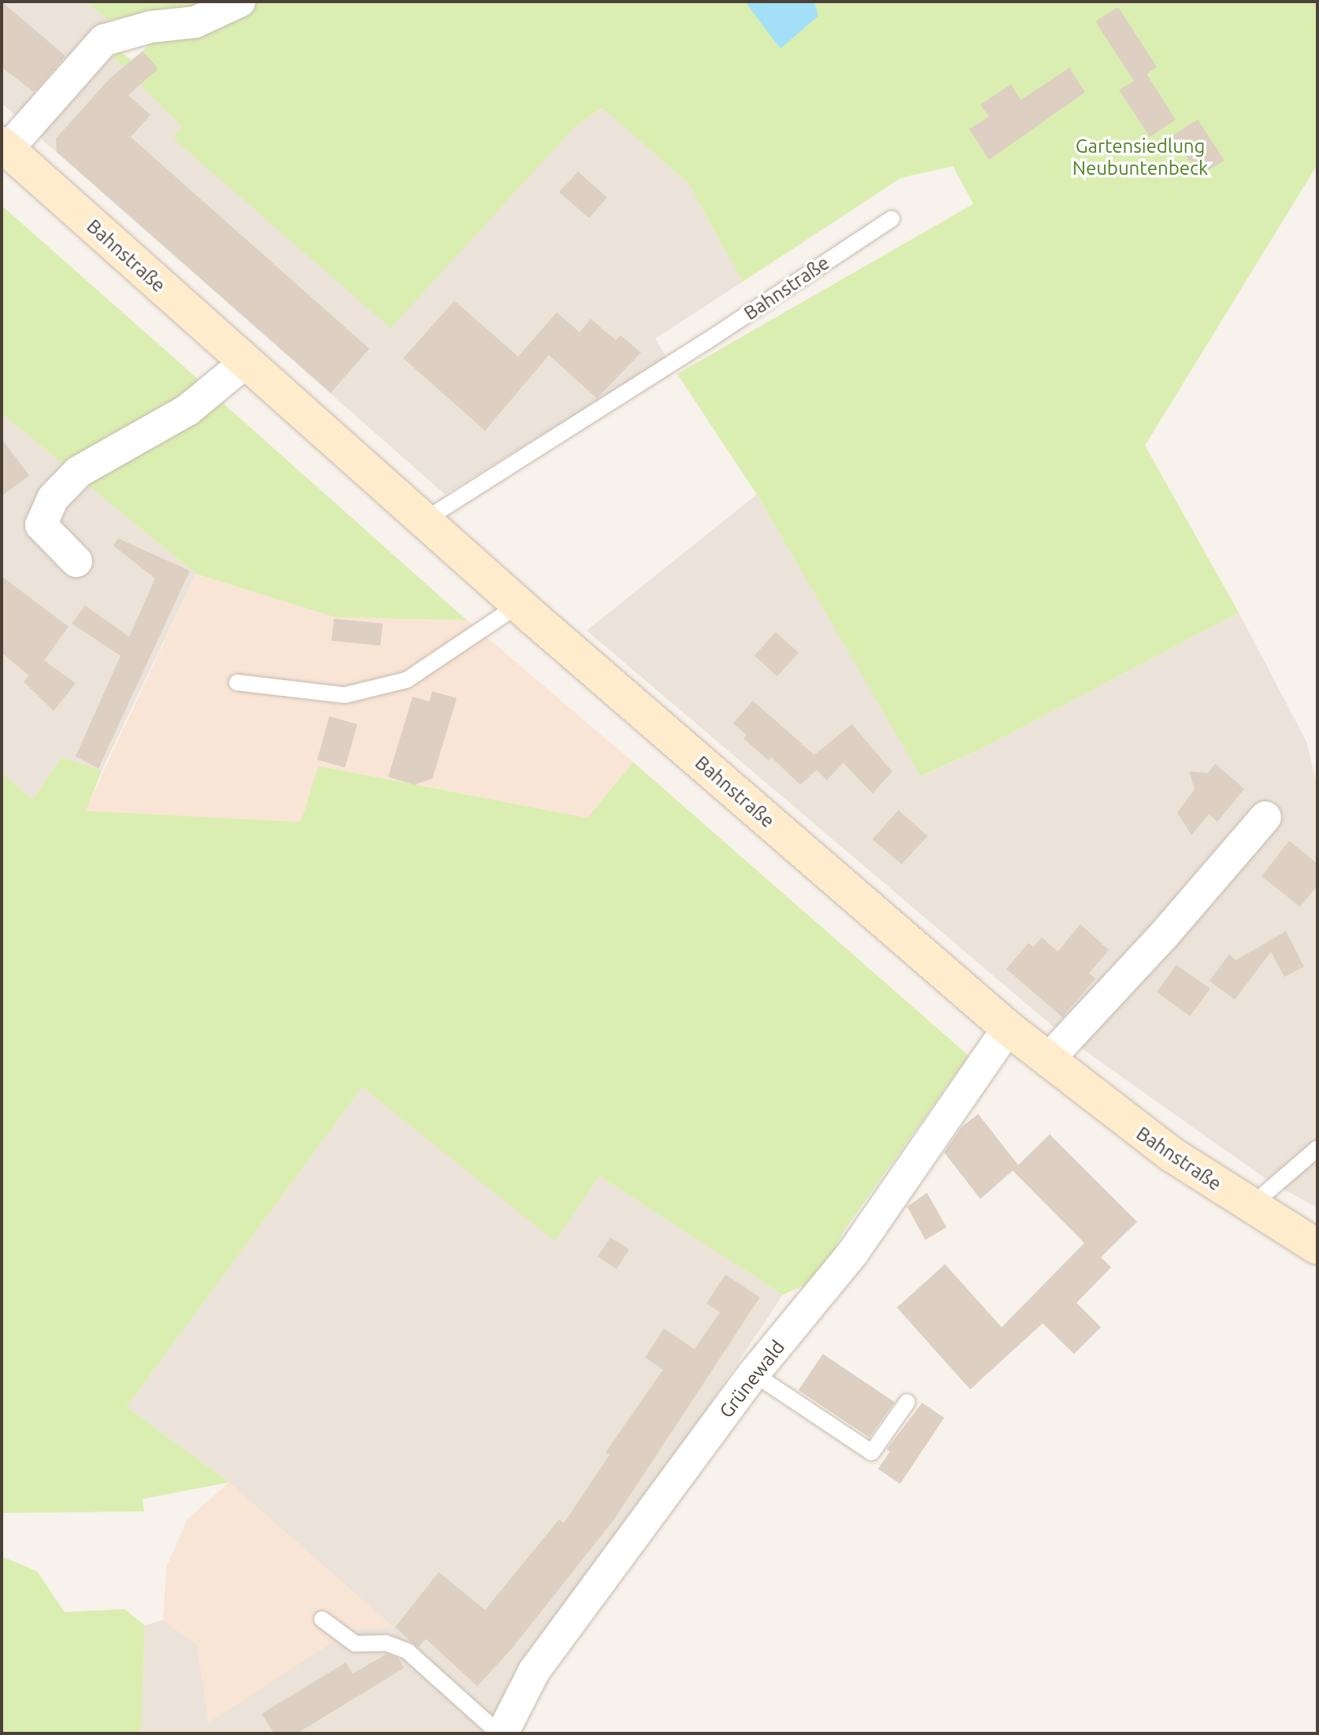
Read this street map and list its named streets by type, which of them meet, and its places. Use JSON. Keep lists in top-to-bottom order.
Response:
{
  "streets": {
    "main road": ["Bahnstraße"],
    "street": ["Grünewald"]
  },
  "crossings": [
    ["Bahnstraße", "Grünewald"]
  ],
  "parks": ["Gartensiedlung Neubuntenbeck"]
}
